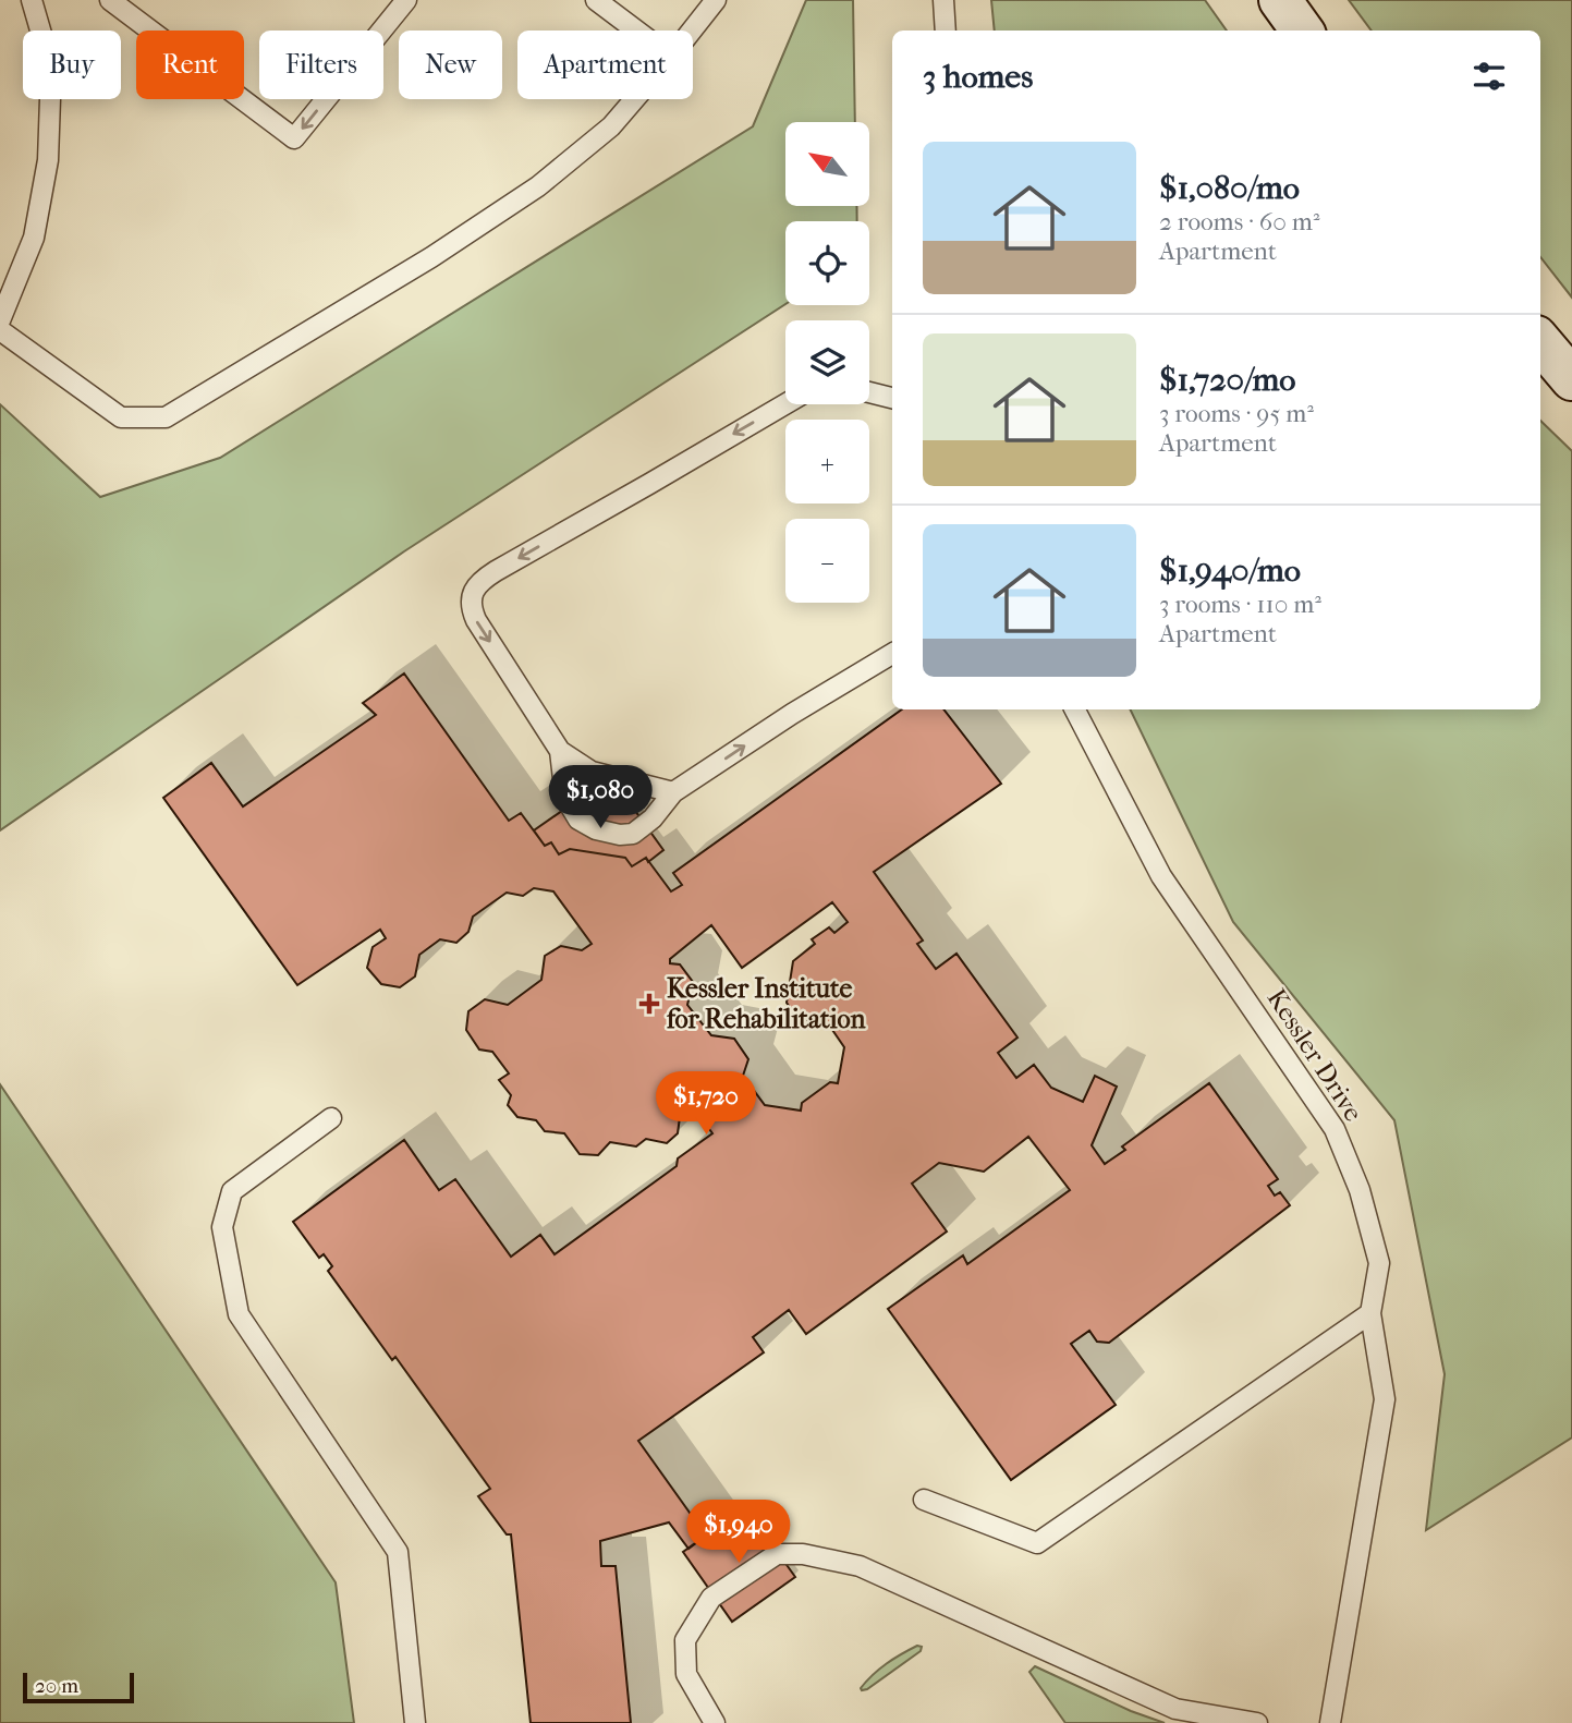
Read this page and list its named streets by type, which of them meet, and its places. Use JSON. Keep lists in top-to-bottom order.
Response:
{
  "streets": {
    "lane": ["Kessler Drive"]
  },
  "places": {
    "health": ["Kessler Institute for Rehabilitation"]
  },
  "scale_bar": "20 m",
  "north": "top left",
  "page": {
    "chip": [
      "Buy",
      "Rent",
      "Filters",
      "New",
      "Apartment"
    ],
    "heading": "3 homes",
    "map_buttons": ["+", "−"],
    "list": [
      {
        "name": "$1,080/mo",
        "note": "2 rooms · 60 m² · Apartment"
      },
      {
        "name": "$1,720/mo",
        "note": "3 rooms · 95 m² · Apartment"
      },
      {
        "name": "$1,940/mo",
        "note": "3 rooms · 110 m² · Apartment"
      }
    ],
    "price": ["$1,080", "$1,720", "$1,940"],
    "scale": "20 m"
  }
}
